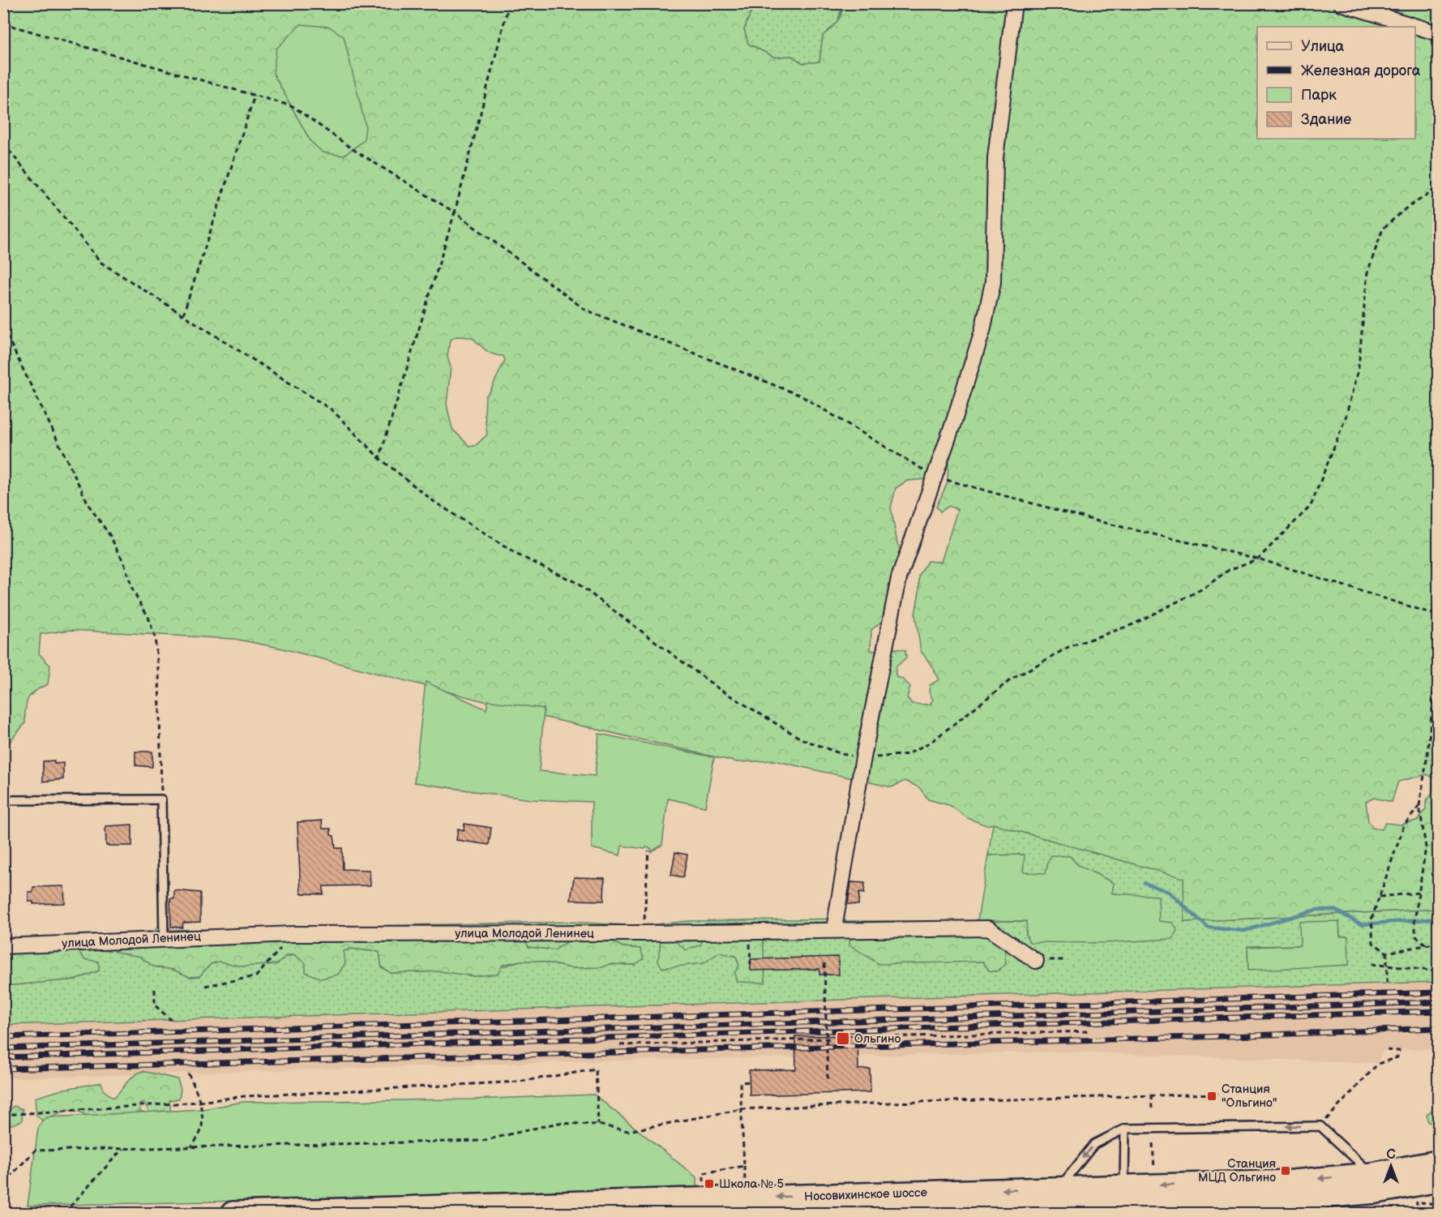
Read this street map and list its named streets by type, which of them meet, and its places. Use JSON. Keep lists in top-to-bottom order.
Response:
{
  "streets": {
    "main road": ["Носовихинское шоссе"],
    "street": ["улица Молодой Ленинец"]
  },
  "places": {
    "transit": [
      "Ольгино",
      "Станция \"Ольгино\"",
      "Станция МЦД Ольгино",
      "Школа № 5"
    ]
  },
  "legend": [
    "Улица",
    "Железная дорога",
    "Парк",
    "Здание"
  ],
  "north": "top"
}
